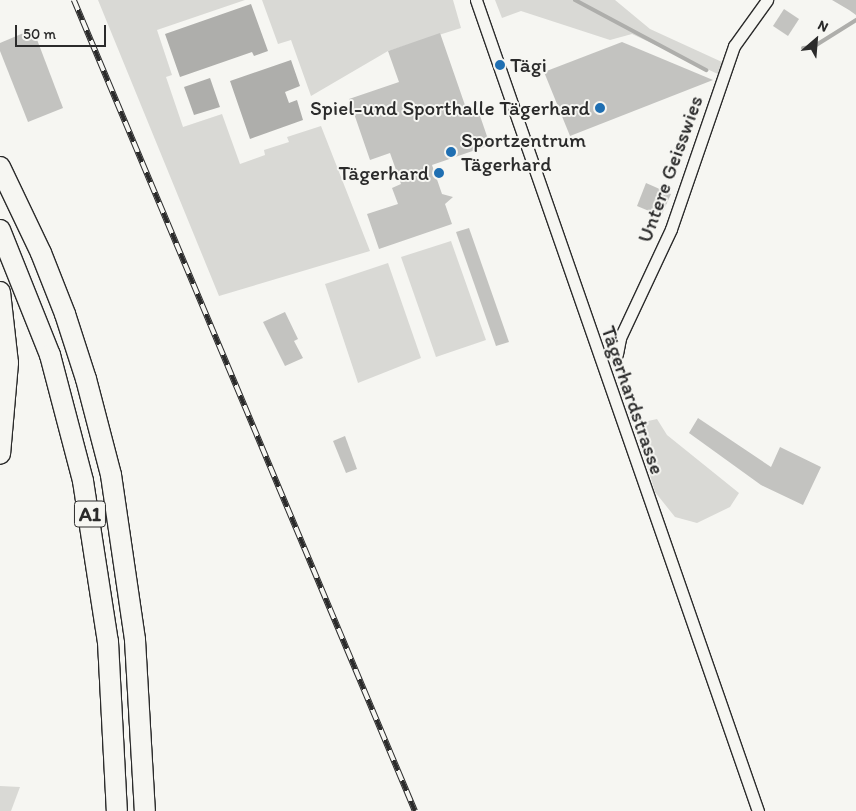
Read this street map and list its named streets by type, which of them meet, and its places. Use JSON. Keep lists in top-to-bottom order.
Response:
{
  "streets": {
    "highway": ["A1"],
    "street": ["Untere Geisswies", "Tägerhardstrasse"]
  },
  "places": [
    "Tägi",
    "Spiel-und Sporthalle Tägerhard",
    "Sportzentrum Tägerhard",
    "Tägerhard"
  ],
  "scale_bar": "50 m",
  "north": "top right"
}
